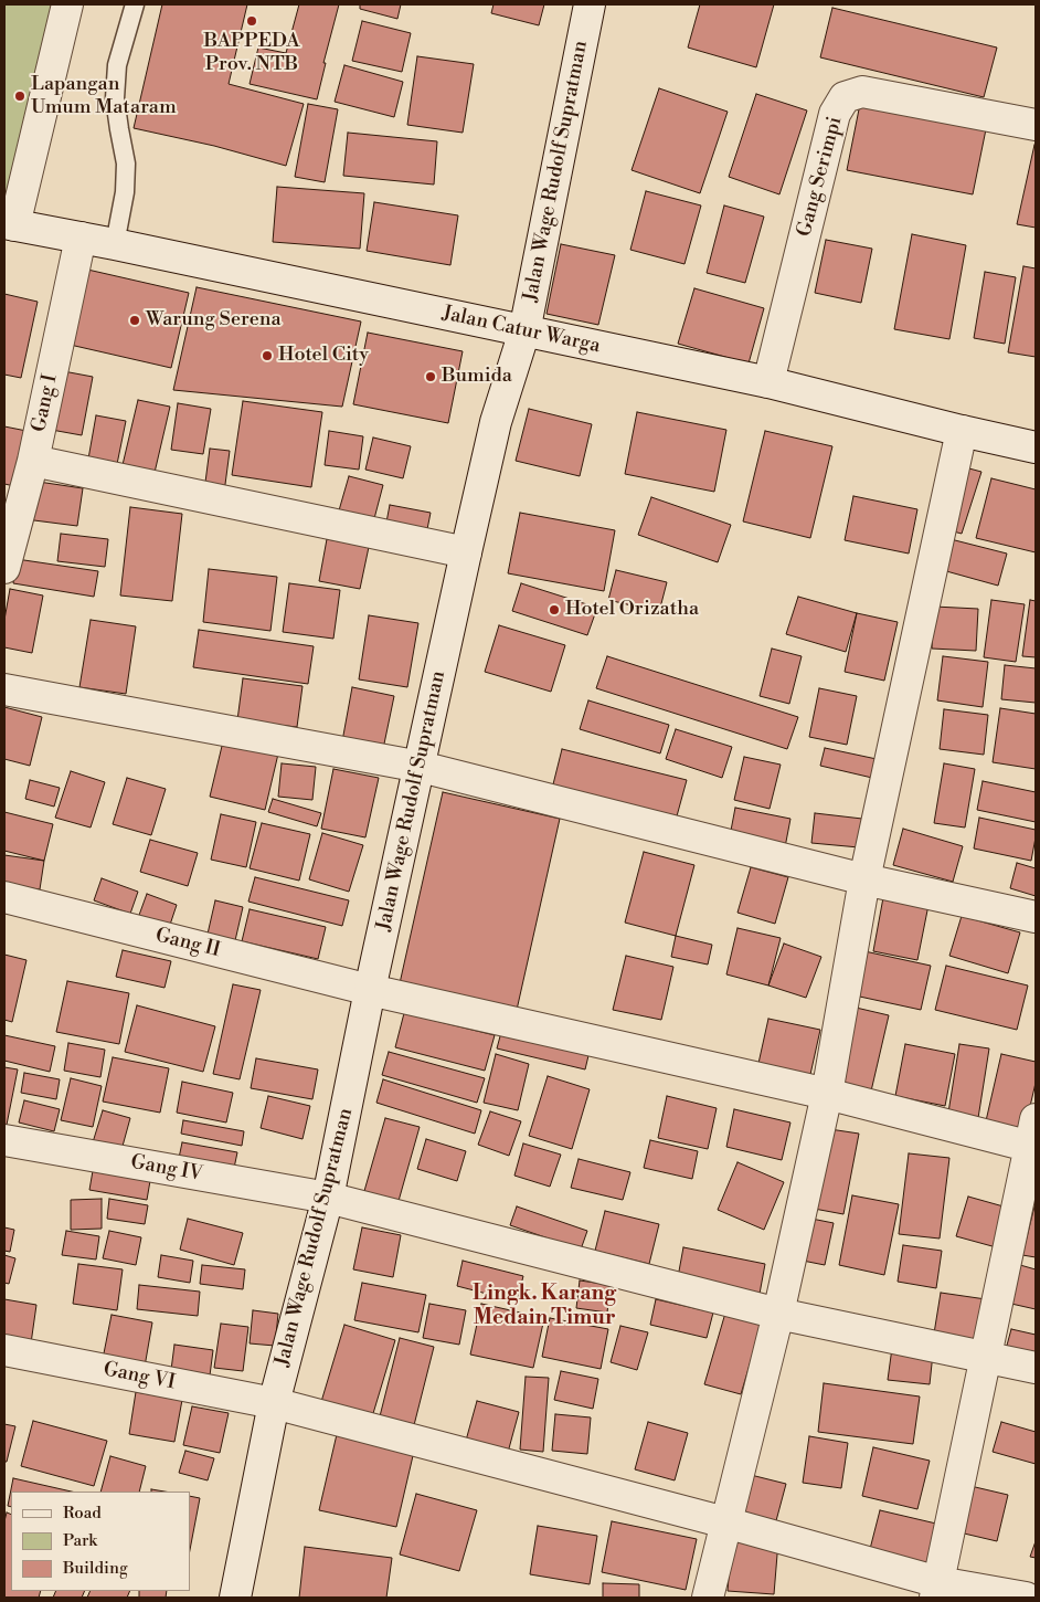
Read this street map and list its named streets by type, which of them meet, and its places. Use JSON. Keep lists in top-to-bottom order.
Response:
{
  "streets": {
    "street": [
      "Jalan Wage Rudolf Supratman",
      "Gang Serimpi",
      "Jalan Catur Warga",
      "Gang I",
      "Gang II",
      "Gang IV",
      "Gang VI"
    ]
  },
  "crossings": [
    ["Jalan Wage Rudolf Supratman", "Jalan Catur Warga"],
    ["Jalan Wage Rudolf Supratman", "Gang II"],
    ["Jalan Wage Rudolf Supratman", "Gang IV"],
    ["Jalan Wage Rudolf Supratman", "Gang VI"],
    ["Gang Serimpi", "Jalan Catur Warga"],
    ["Jalan Catur Warga", "Gang I"]
  ],
  "districts": ["Lingk. Karang Medain Timur"],
  "places": [
    "BAPPEDA Prov. NTB",
    "Lapangan Umum Mataram",
    "Warung Serena",
    "Hotel City",
    "Bumida",
    "Hotel Orizatha"
  ],
  "legend": ["Road", "Park", "Building"]
}
